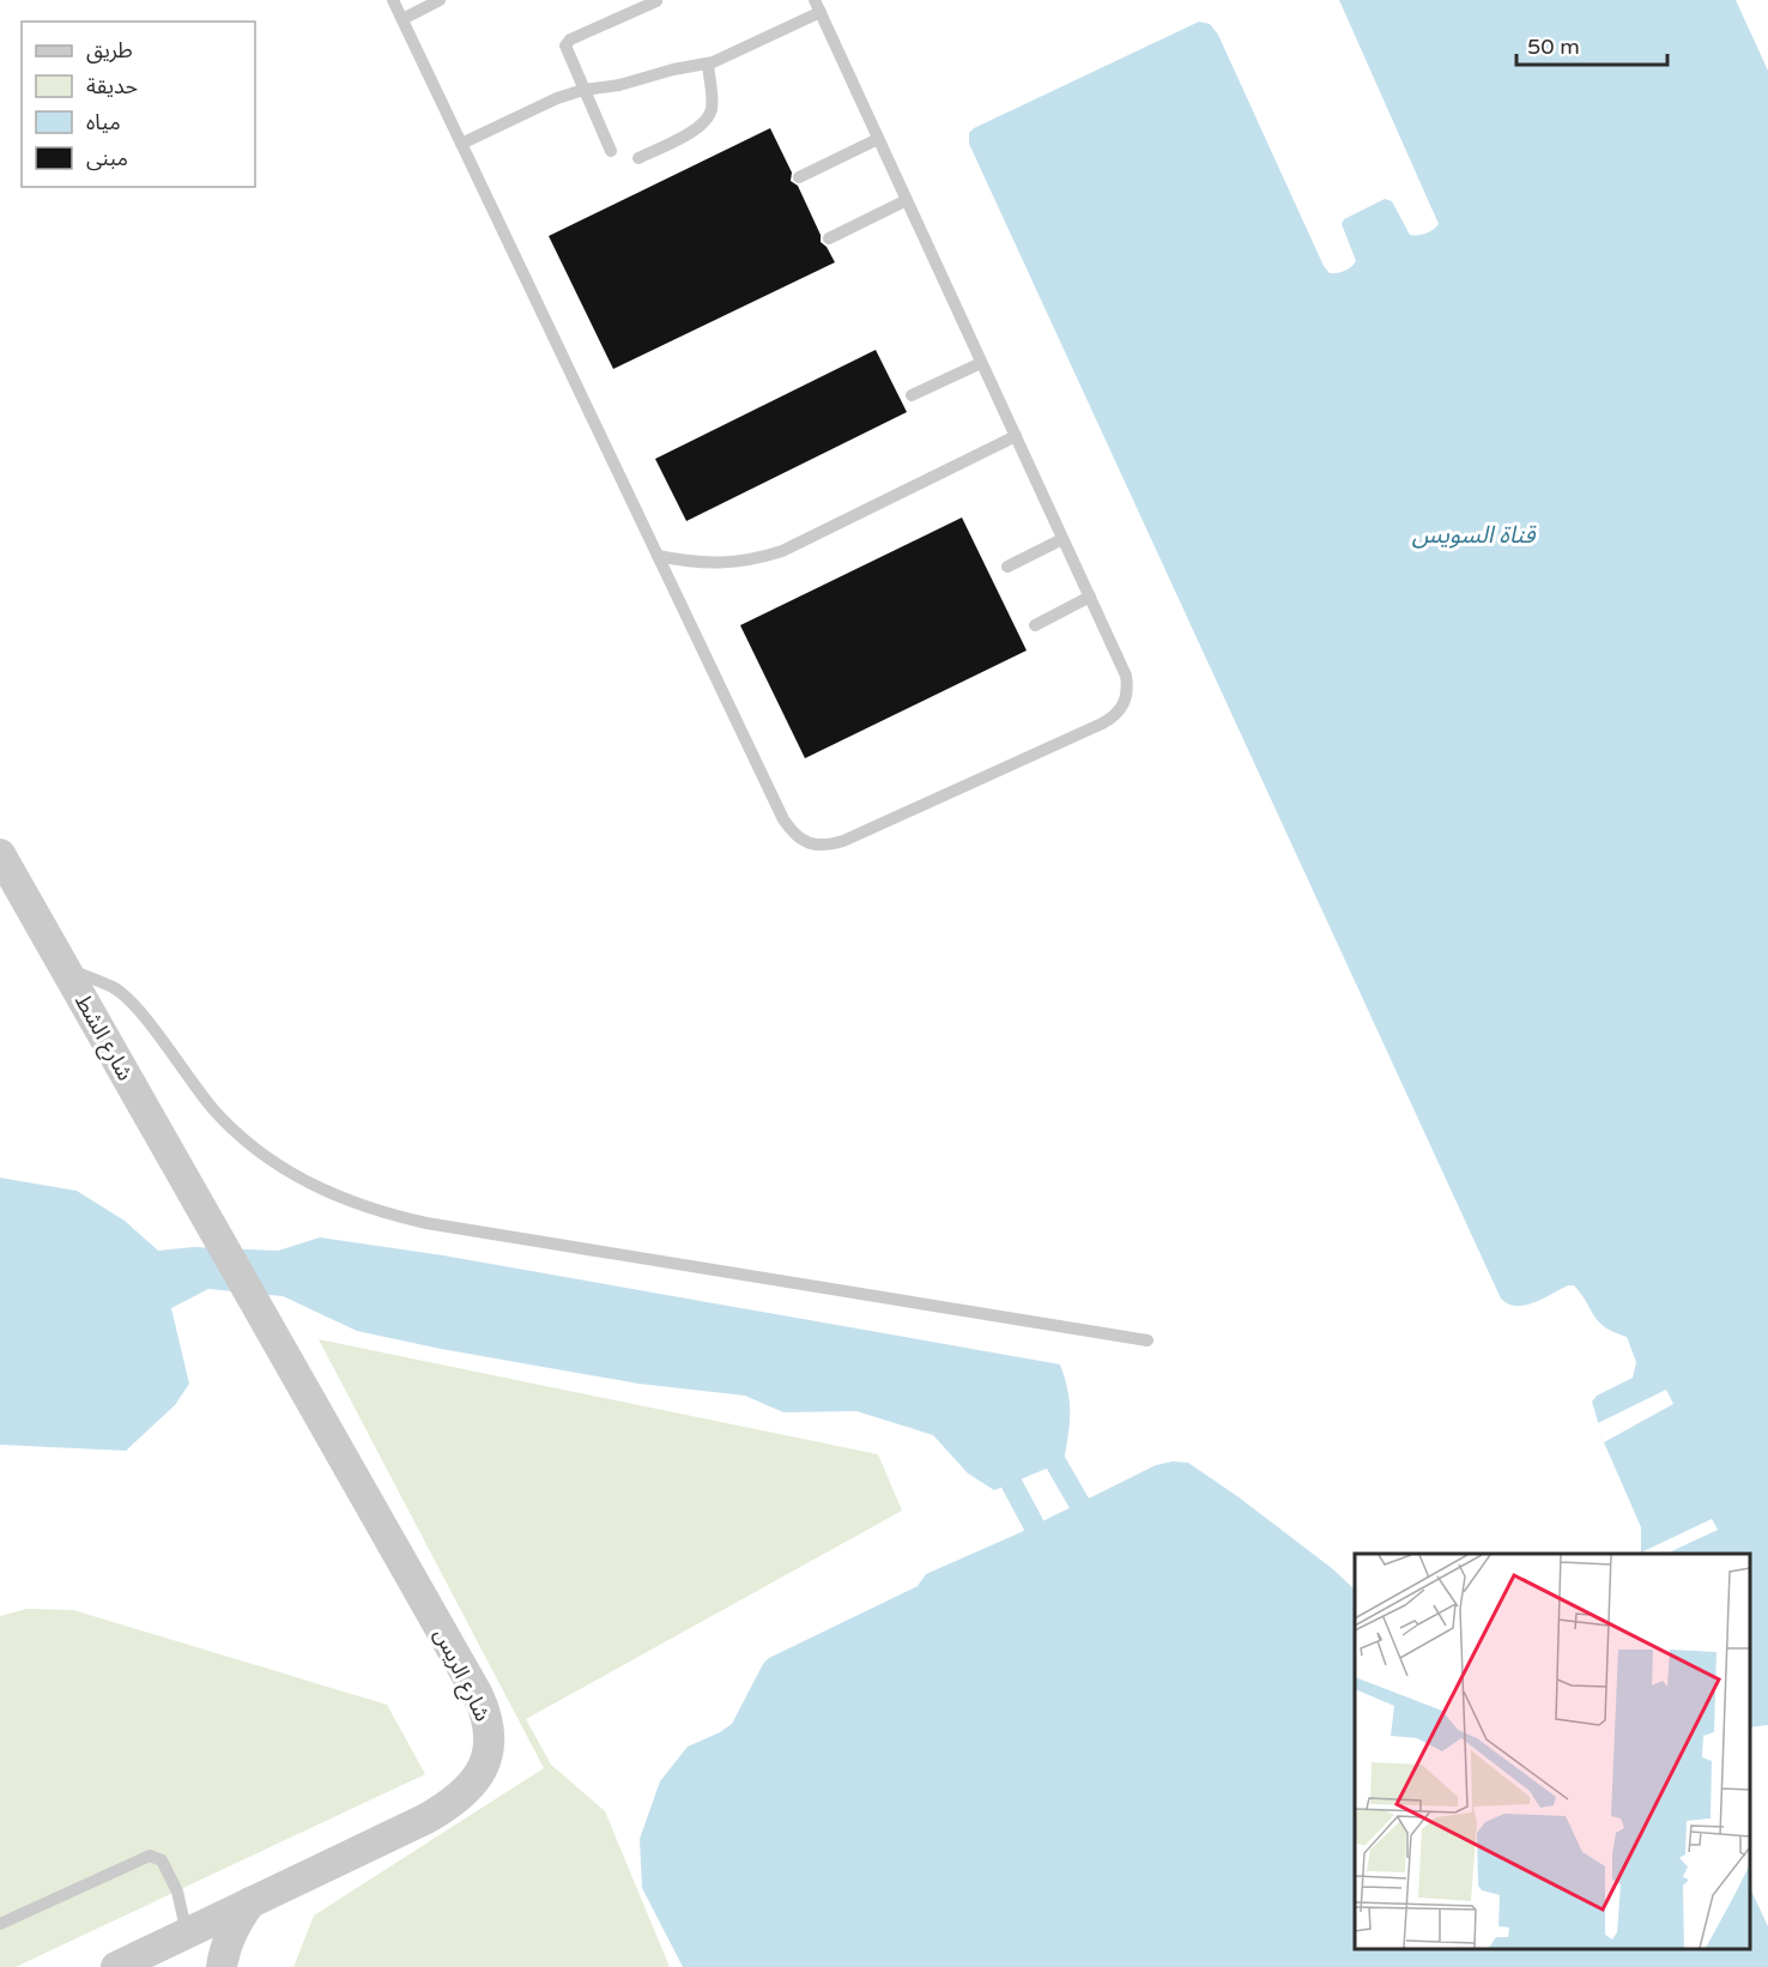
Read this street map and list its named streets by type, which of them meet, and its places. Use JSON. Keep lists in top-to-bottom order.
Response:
{
  "streets": {
    "street": ["شارع الشط", "شارع الريس"]
  },
  "crossings": [
    ["شارع الشط", "شارع الريس"]
  ],
  "water": ["قناة السويس"],
  "legend": [
    "طريق",
    "حديقة",
    "مياه",
    "مبنى"
  ],
  "scale_bar": "50 m"
}
